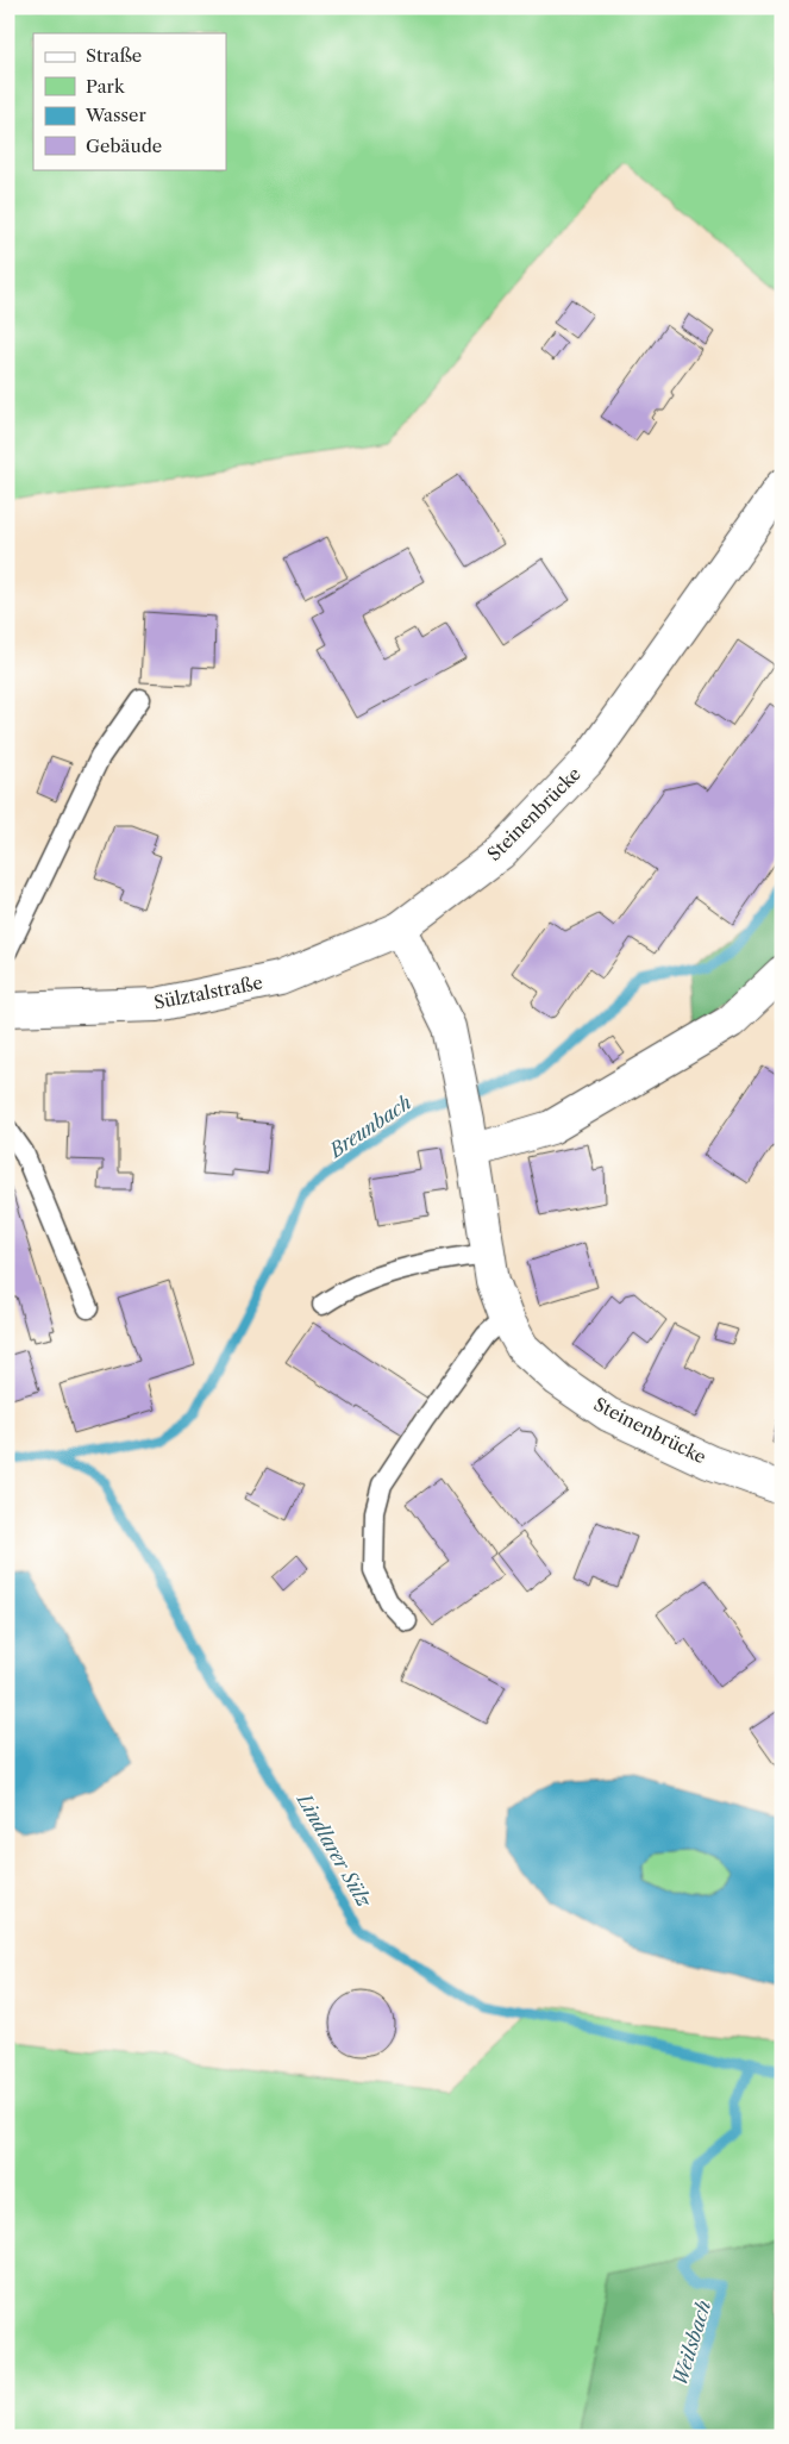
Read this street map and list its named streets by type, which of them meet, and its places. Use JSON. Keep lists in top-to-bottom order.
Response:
{
  "streets": {
    "main road": ["Steinenbrücke", "Sülztalstraße"]
  },
  "crossings": [
    ["Steinenbrücke", "Sülztalstraße"]
  ],
  "water": ["Breunbach", "Lindlarer Sülz", "Weilsbach"],
  "legend": [
    "Straße",
    "Park",
    "Wasser",
    "Gebäude"
  ]
}
